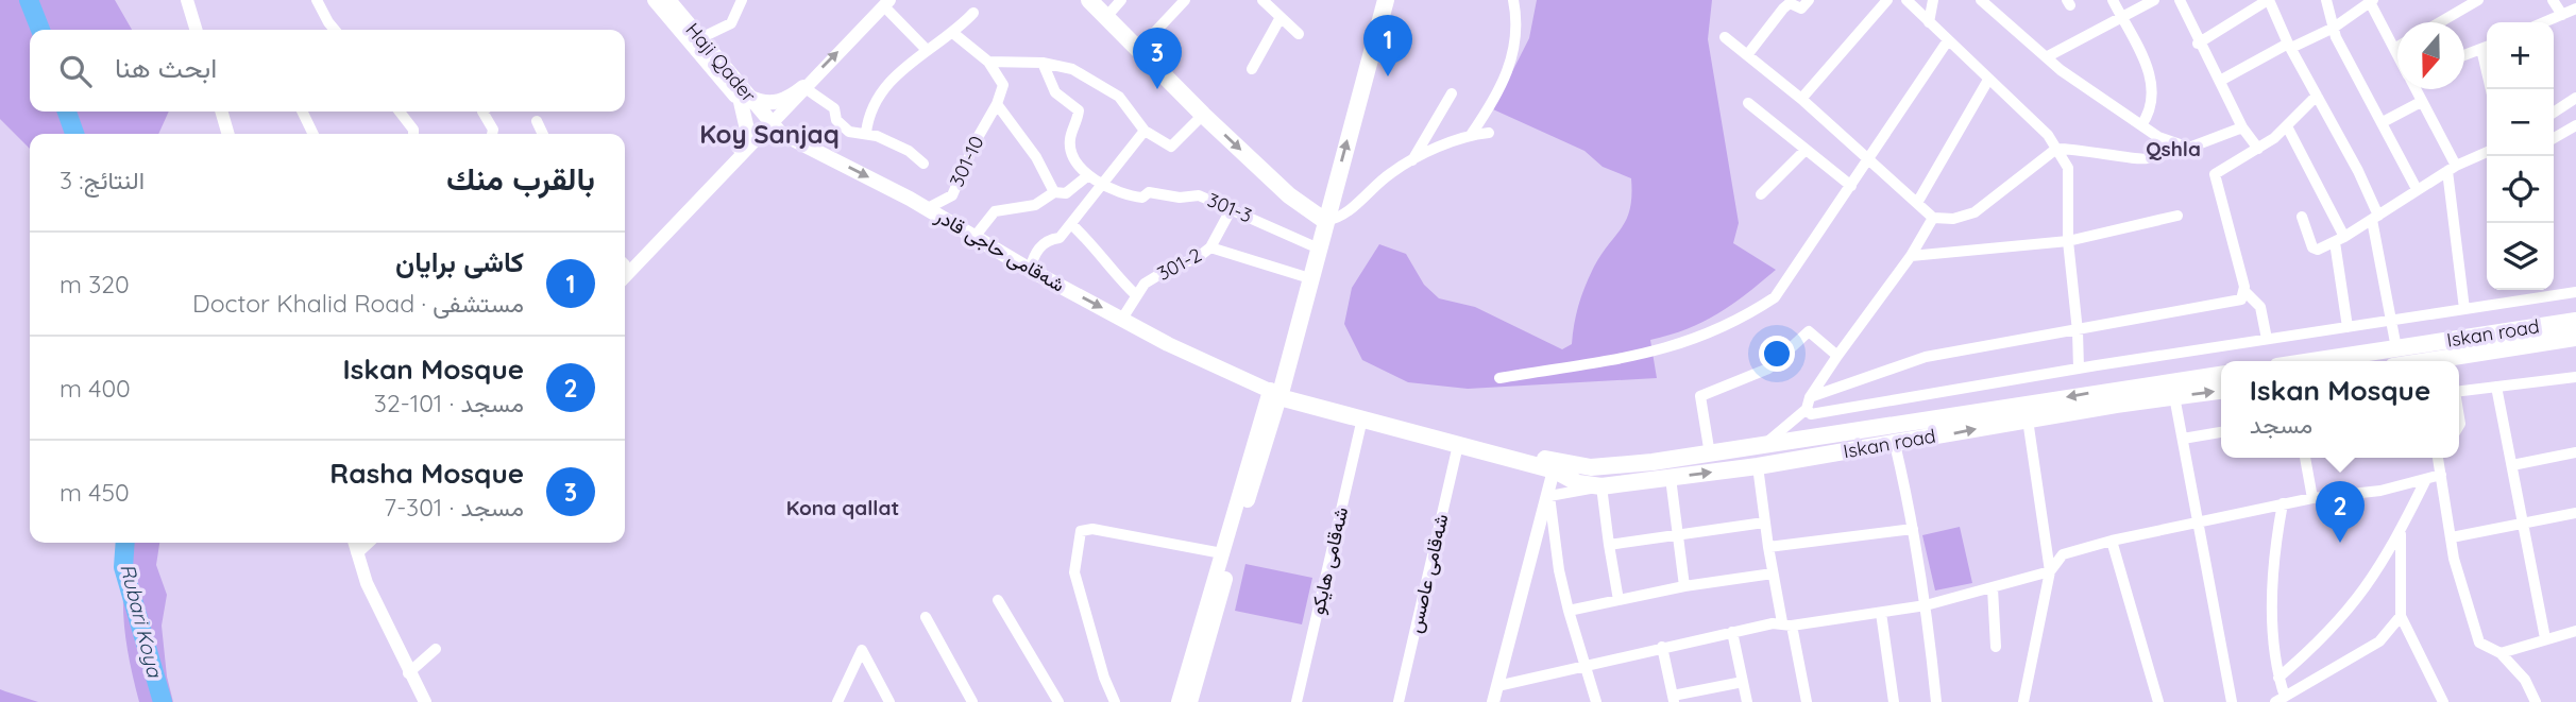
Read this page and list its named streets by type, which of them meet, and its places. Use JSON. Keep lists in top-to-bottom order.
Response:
{
  "streets": {
    "main road": ["Haji Qader", "شەقامی حاجی قادر", "Iskan road"],
    "street": [
      "301-10",
      "301-3",
      "301-2",
      "شه‌قامی هایكو",
      "شه‌قامی عاصس"
    ]
  },
  "crossings": [
    ["Haji Qader", "شەقامی حاجی قادر"],
    ["301-10", "شەقامی حاجی قادر"],
    ["301-3", "301-2"],
    ["شەقامی حاجی قادر", "301-2"]
  ],
  "one_way": ["شەقامی حاجی قادر"],
  "districts": ["Koy Sanjaq", "Qshla", "Kona qallat"],
  "water": ["Rubari Koya"],
  "north": "bottom",
  "page": {
    "pins": ["1", "3", "2"],
    "map_buttons": ["+", "−"],
    "search": "ابحث هنا",
    "heading": ["بالقرب منك", "النتائج: 3"],
    "list": [
      {
        "mark": "1",
        "name": "كاشی برایان",
        "note": "مستشفى · Doctor Khalid Road",
        "value": "320 m"
      },
      {
        "mark": "2",
        "name": "Iskan Mosque",
        "note": "مسجد · 101-32",
        "value": "400 m"
      },
      {
        "mark": "3",
        "name": "Rasha Mosque",
        "note": "مسجد · 301-7",
        "value": "450 m"
      }
    ],
    "popup": ["Iskan Mosque", "مسجد"]
  }
}
